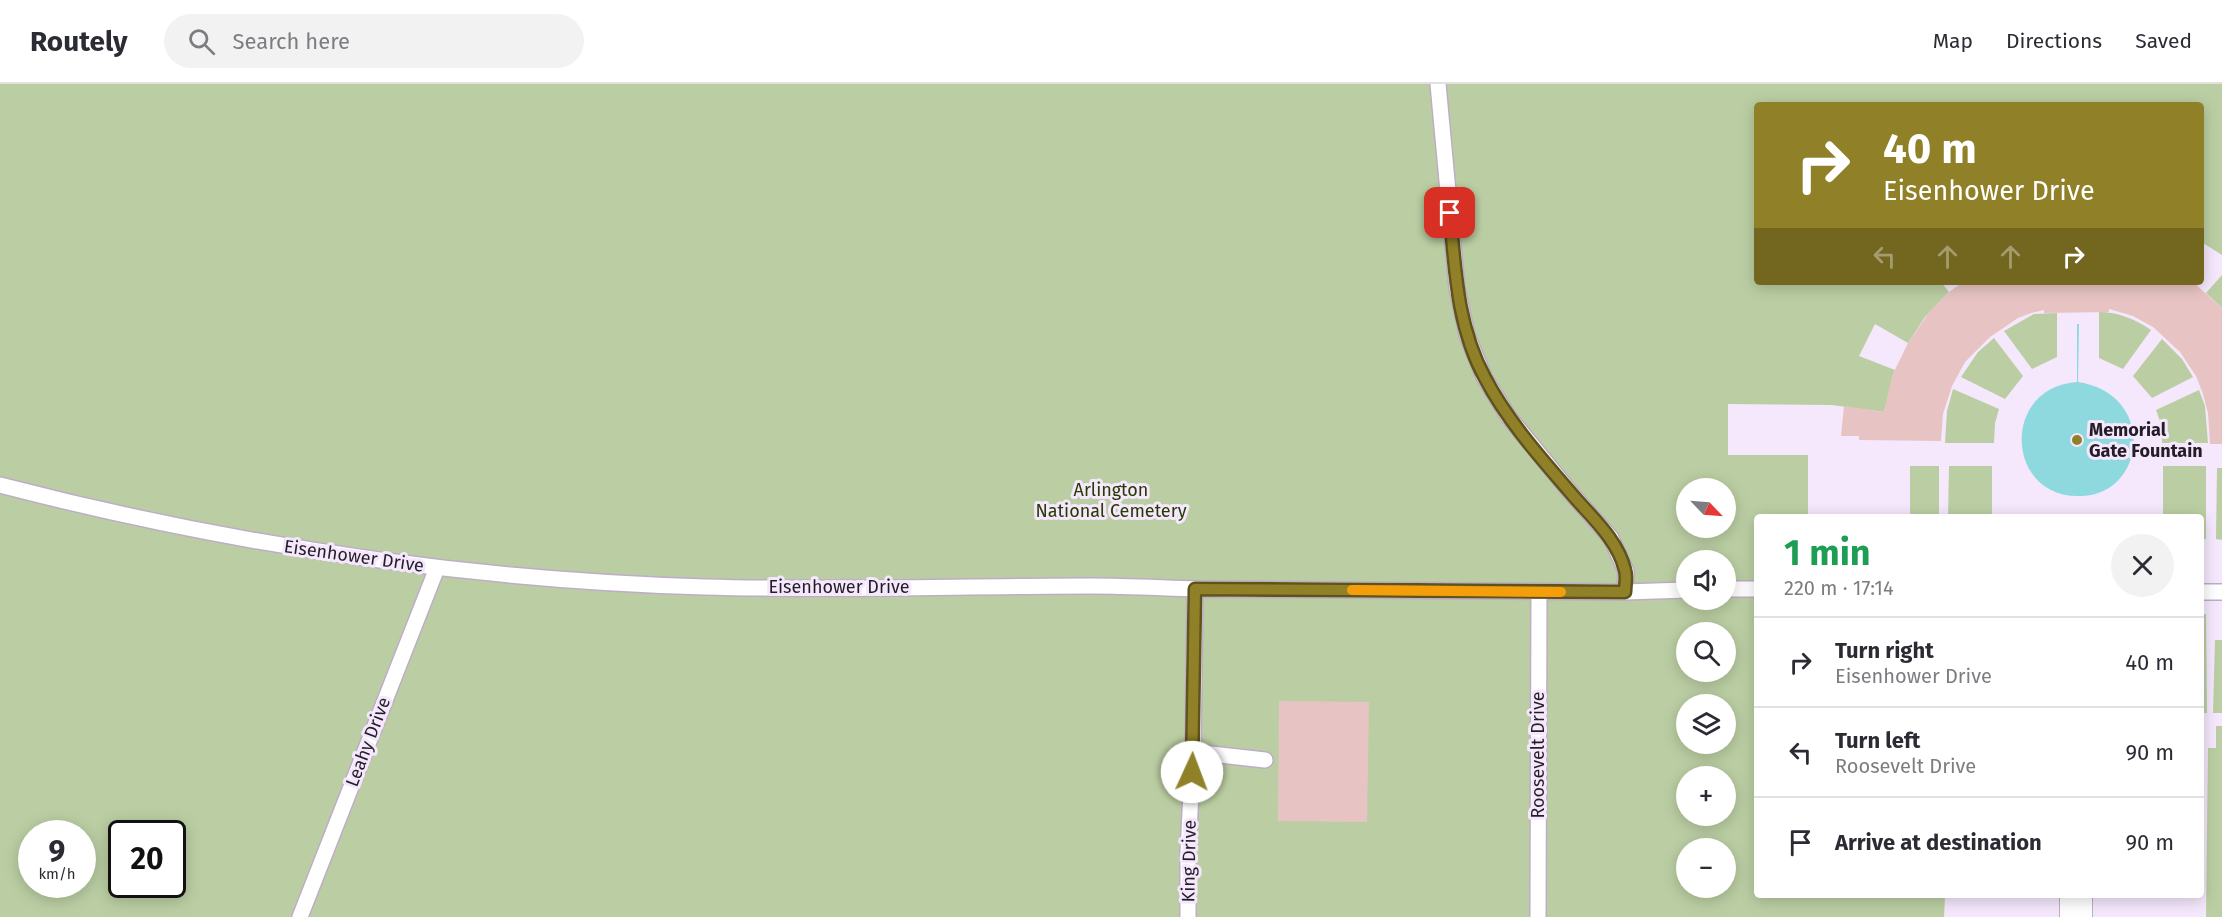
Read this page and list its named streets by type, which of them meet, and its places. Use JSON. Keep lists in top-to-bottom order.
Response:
{
  "streets": {
    "lane": [
      "Eisenhower Drive",
      "Leahy Drive",
      "Roosevelt Drive",
      "King Drive"
    ]
  },
  "crossings": [
    ["Eisenhower Drive", "Leahy Drive"],
    ["Eisenhower Drive", "Roosevelt Drive"],
    ["Eisenhower Drive", "King Drive"]
  ],
  "parks": ["Arlington National Cemetery"],
  "places": ["Memorial Gate Fountain"],
  "north": "bottom right",
  "page": {
    "header": "Routely",
    "search": "Search here",
    "nav": ["Map", "Directions", "Saved"],
    "turn": ["40 m", "Eisenhower Drive"],
    "map_buttons": ["+", "−"],
    "heading": ["1 min", "220 m · 17:14"],
    "list": [
      {
        "name": "Turn right",
        "note": "Eisenhower Drive",
        "value": "40 m"
      },
      {
        "name": "Turn left",
        "note": "Roosevelt Drive",
        "value": "90 m"
      },
      {
        "name": "Arrive at destination",
        "value": "90 m"
      }
    ],
    "speed": "9 km/h",
    "limit": "20"
  }
}
